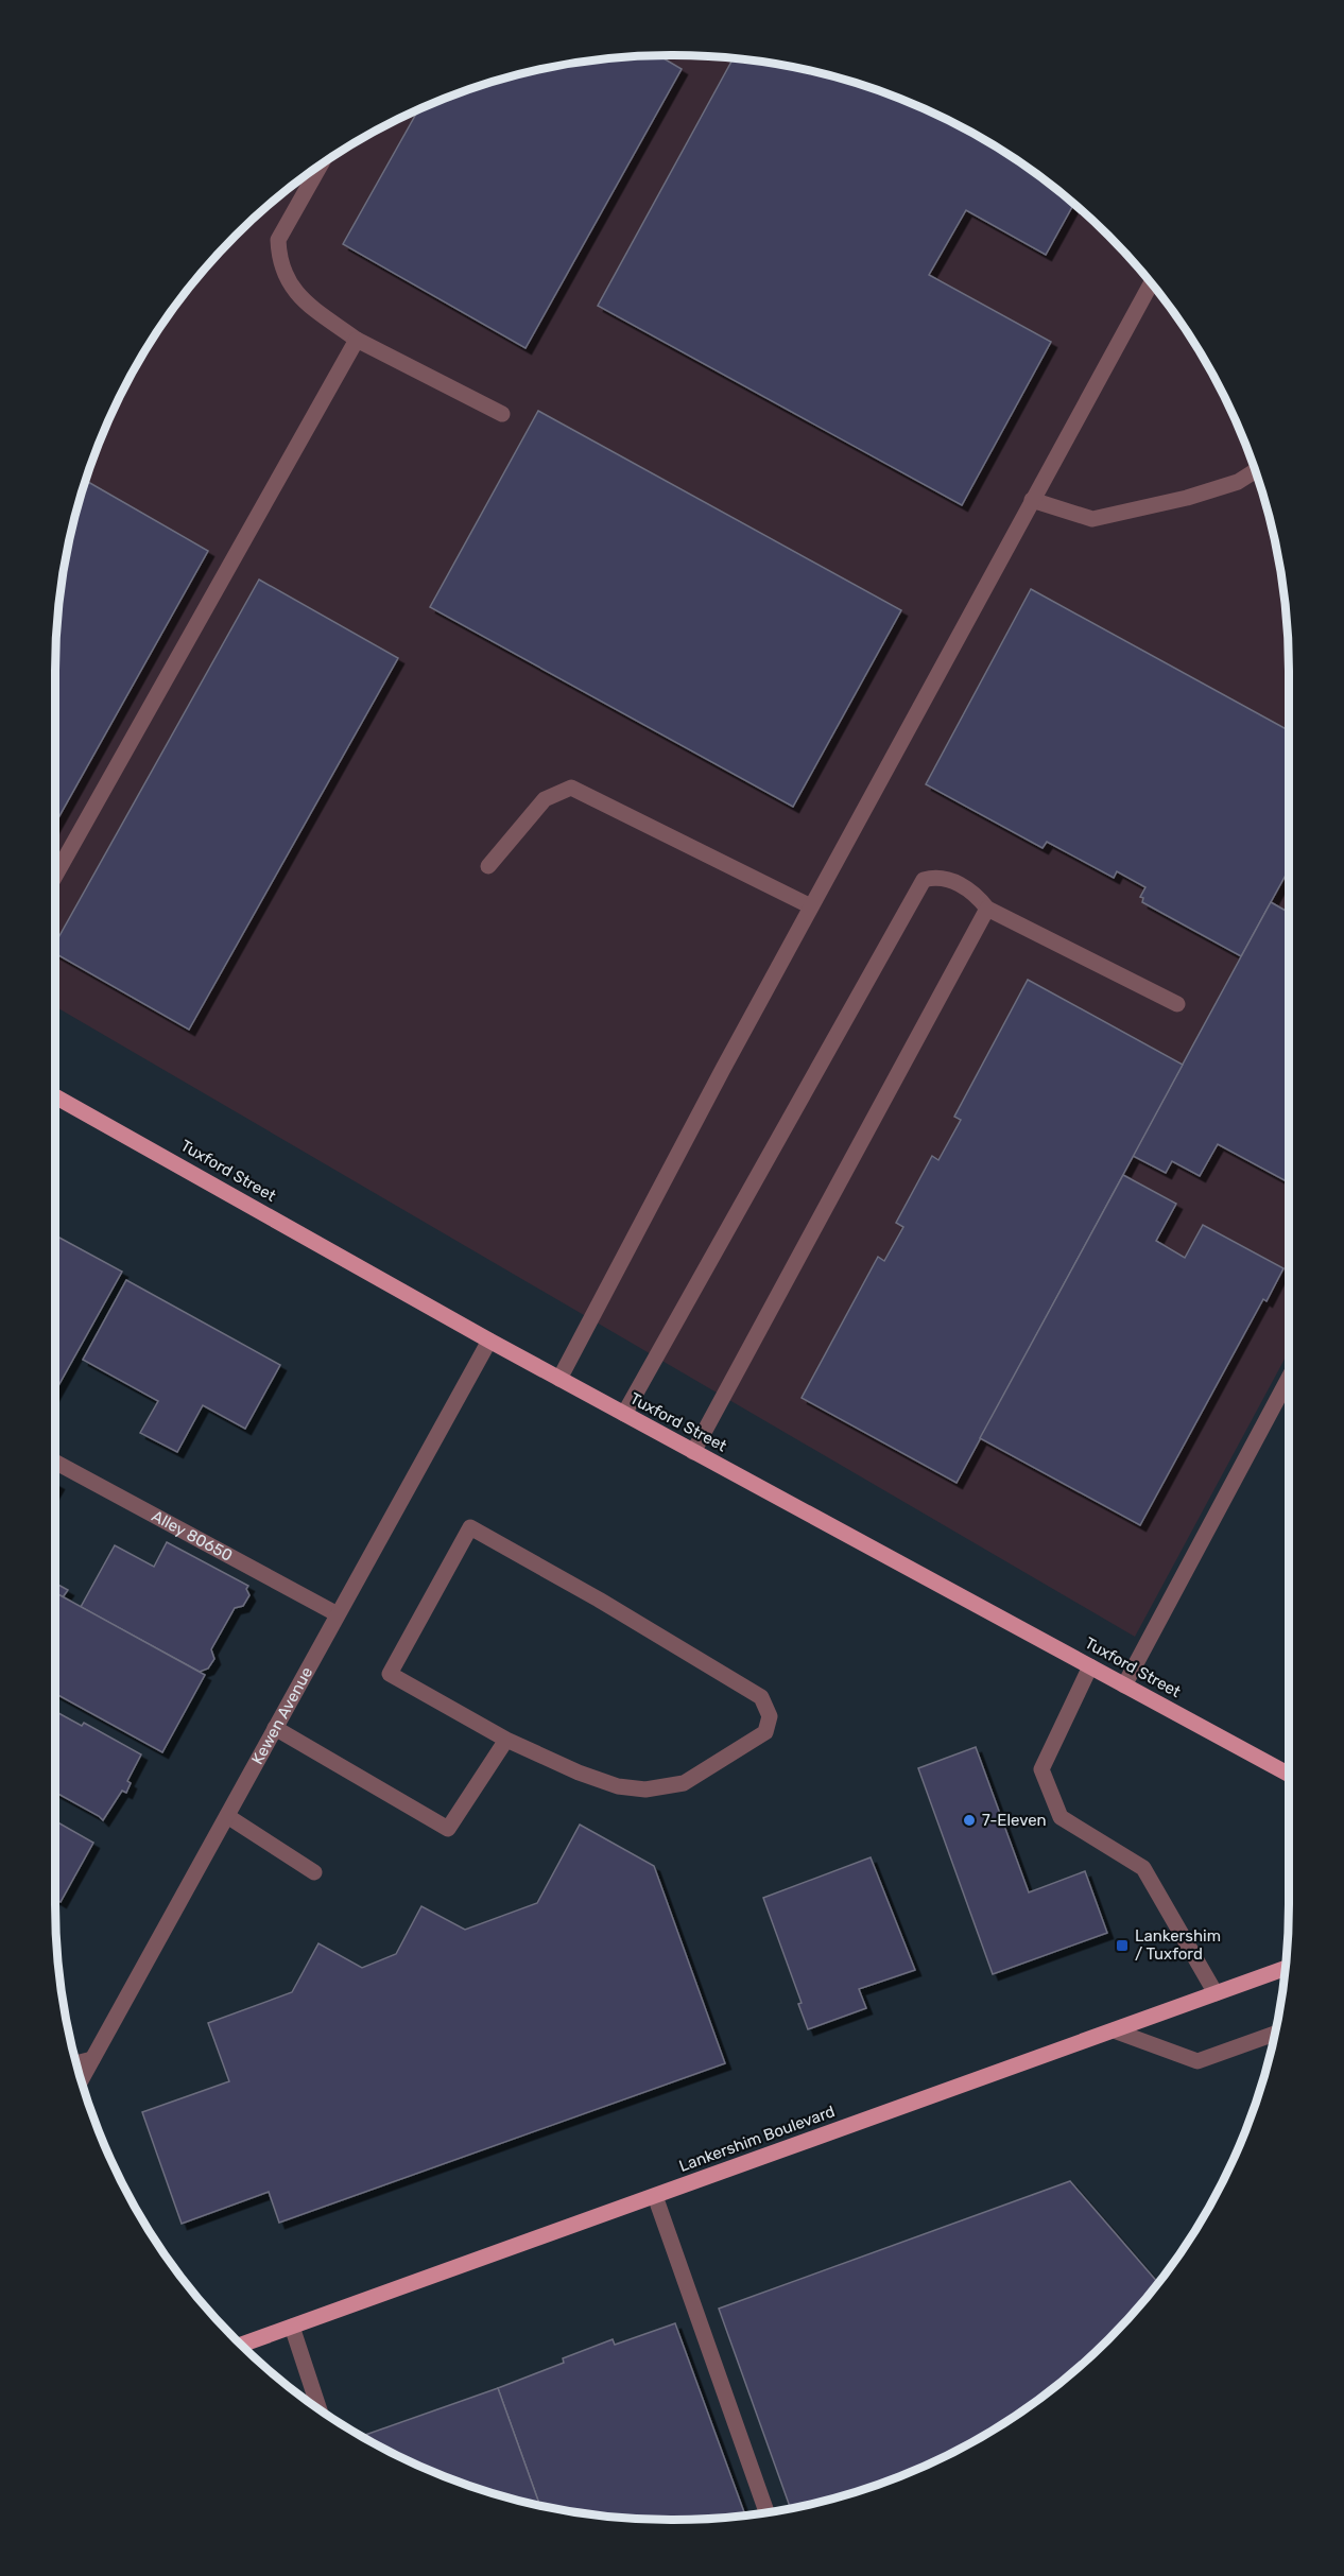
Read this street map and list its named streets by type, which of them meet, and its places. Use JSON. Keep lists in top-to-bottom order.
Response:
{
  "streets": {
    "main road": ["Tuxford Street", "Lankershim Boulevard"],
    "street": ["Alley 80650", "Kewen Avenue"]
  },
  "crossings": [
    ["Tuxford Street", "Kewen Avenue"],
    ["Alley 80650", "Kewen Avenue"]
  ],
  "places": {
    "other": ["7-Eleven"],
    "transit": ["Lankershim / Tuxford"]
  }
}
